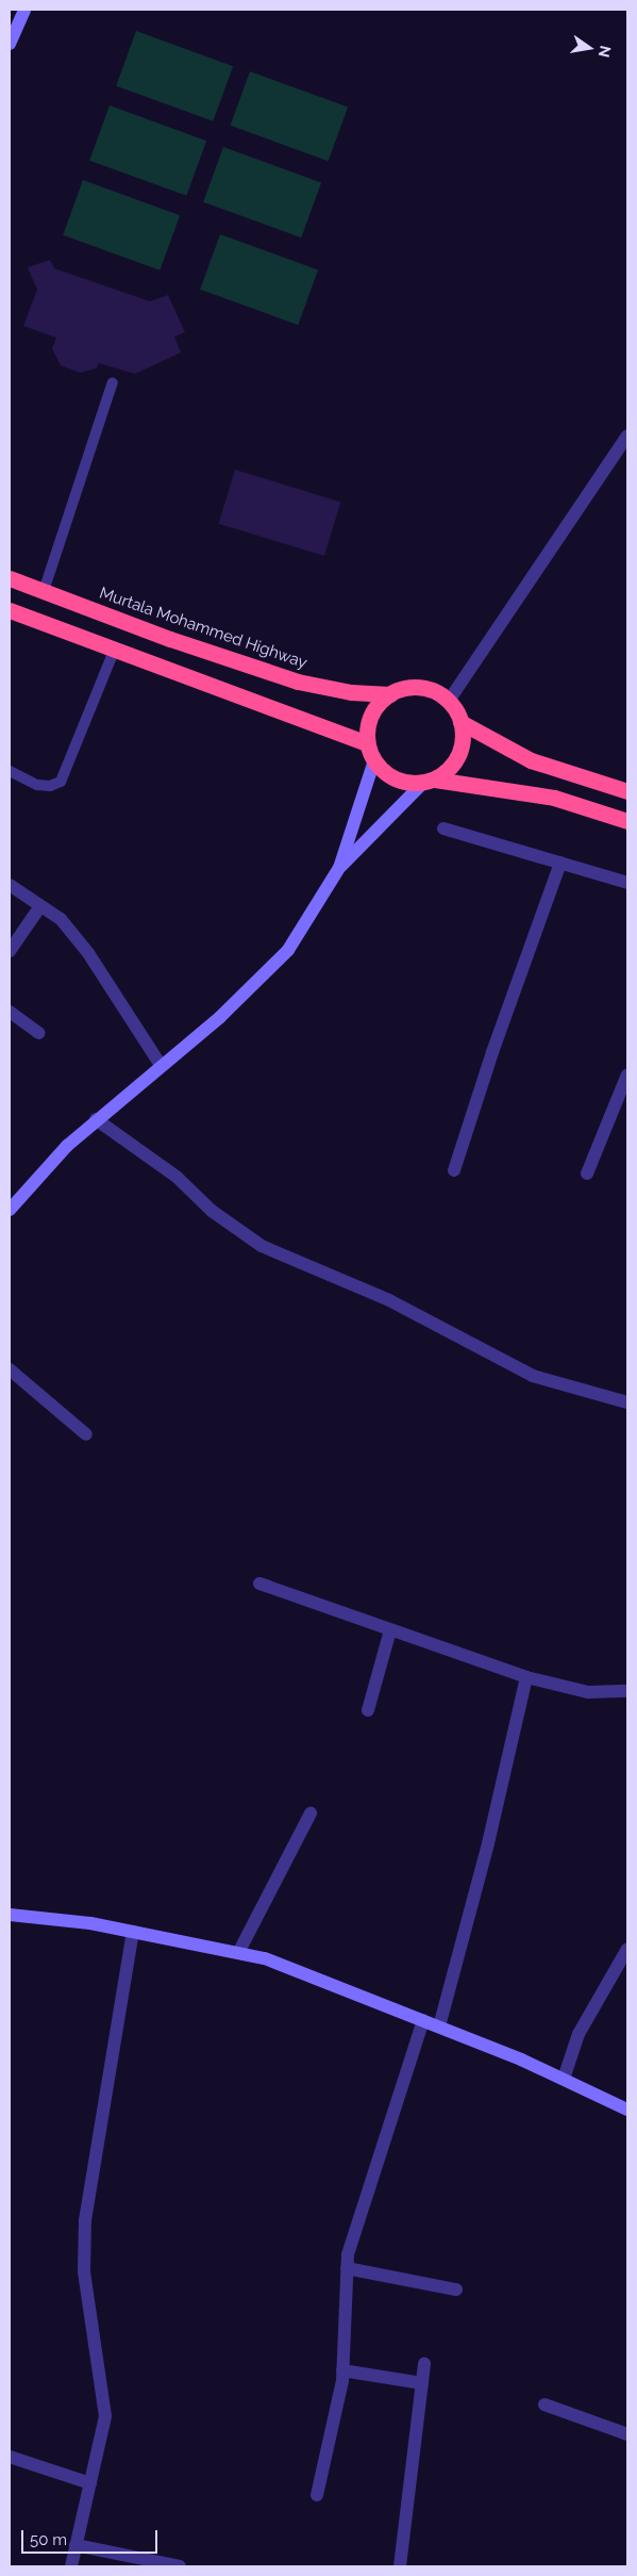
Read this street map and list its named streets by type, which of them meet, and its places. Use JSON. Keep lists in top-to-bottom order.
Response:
{
  "streets": {
    "highway": ["Murtala Mohammed Highway"]
  },
  "scale_bar": "50 m",
  "north": "right"
}
